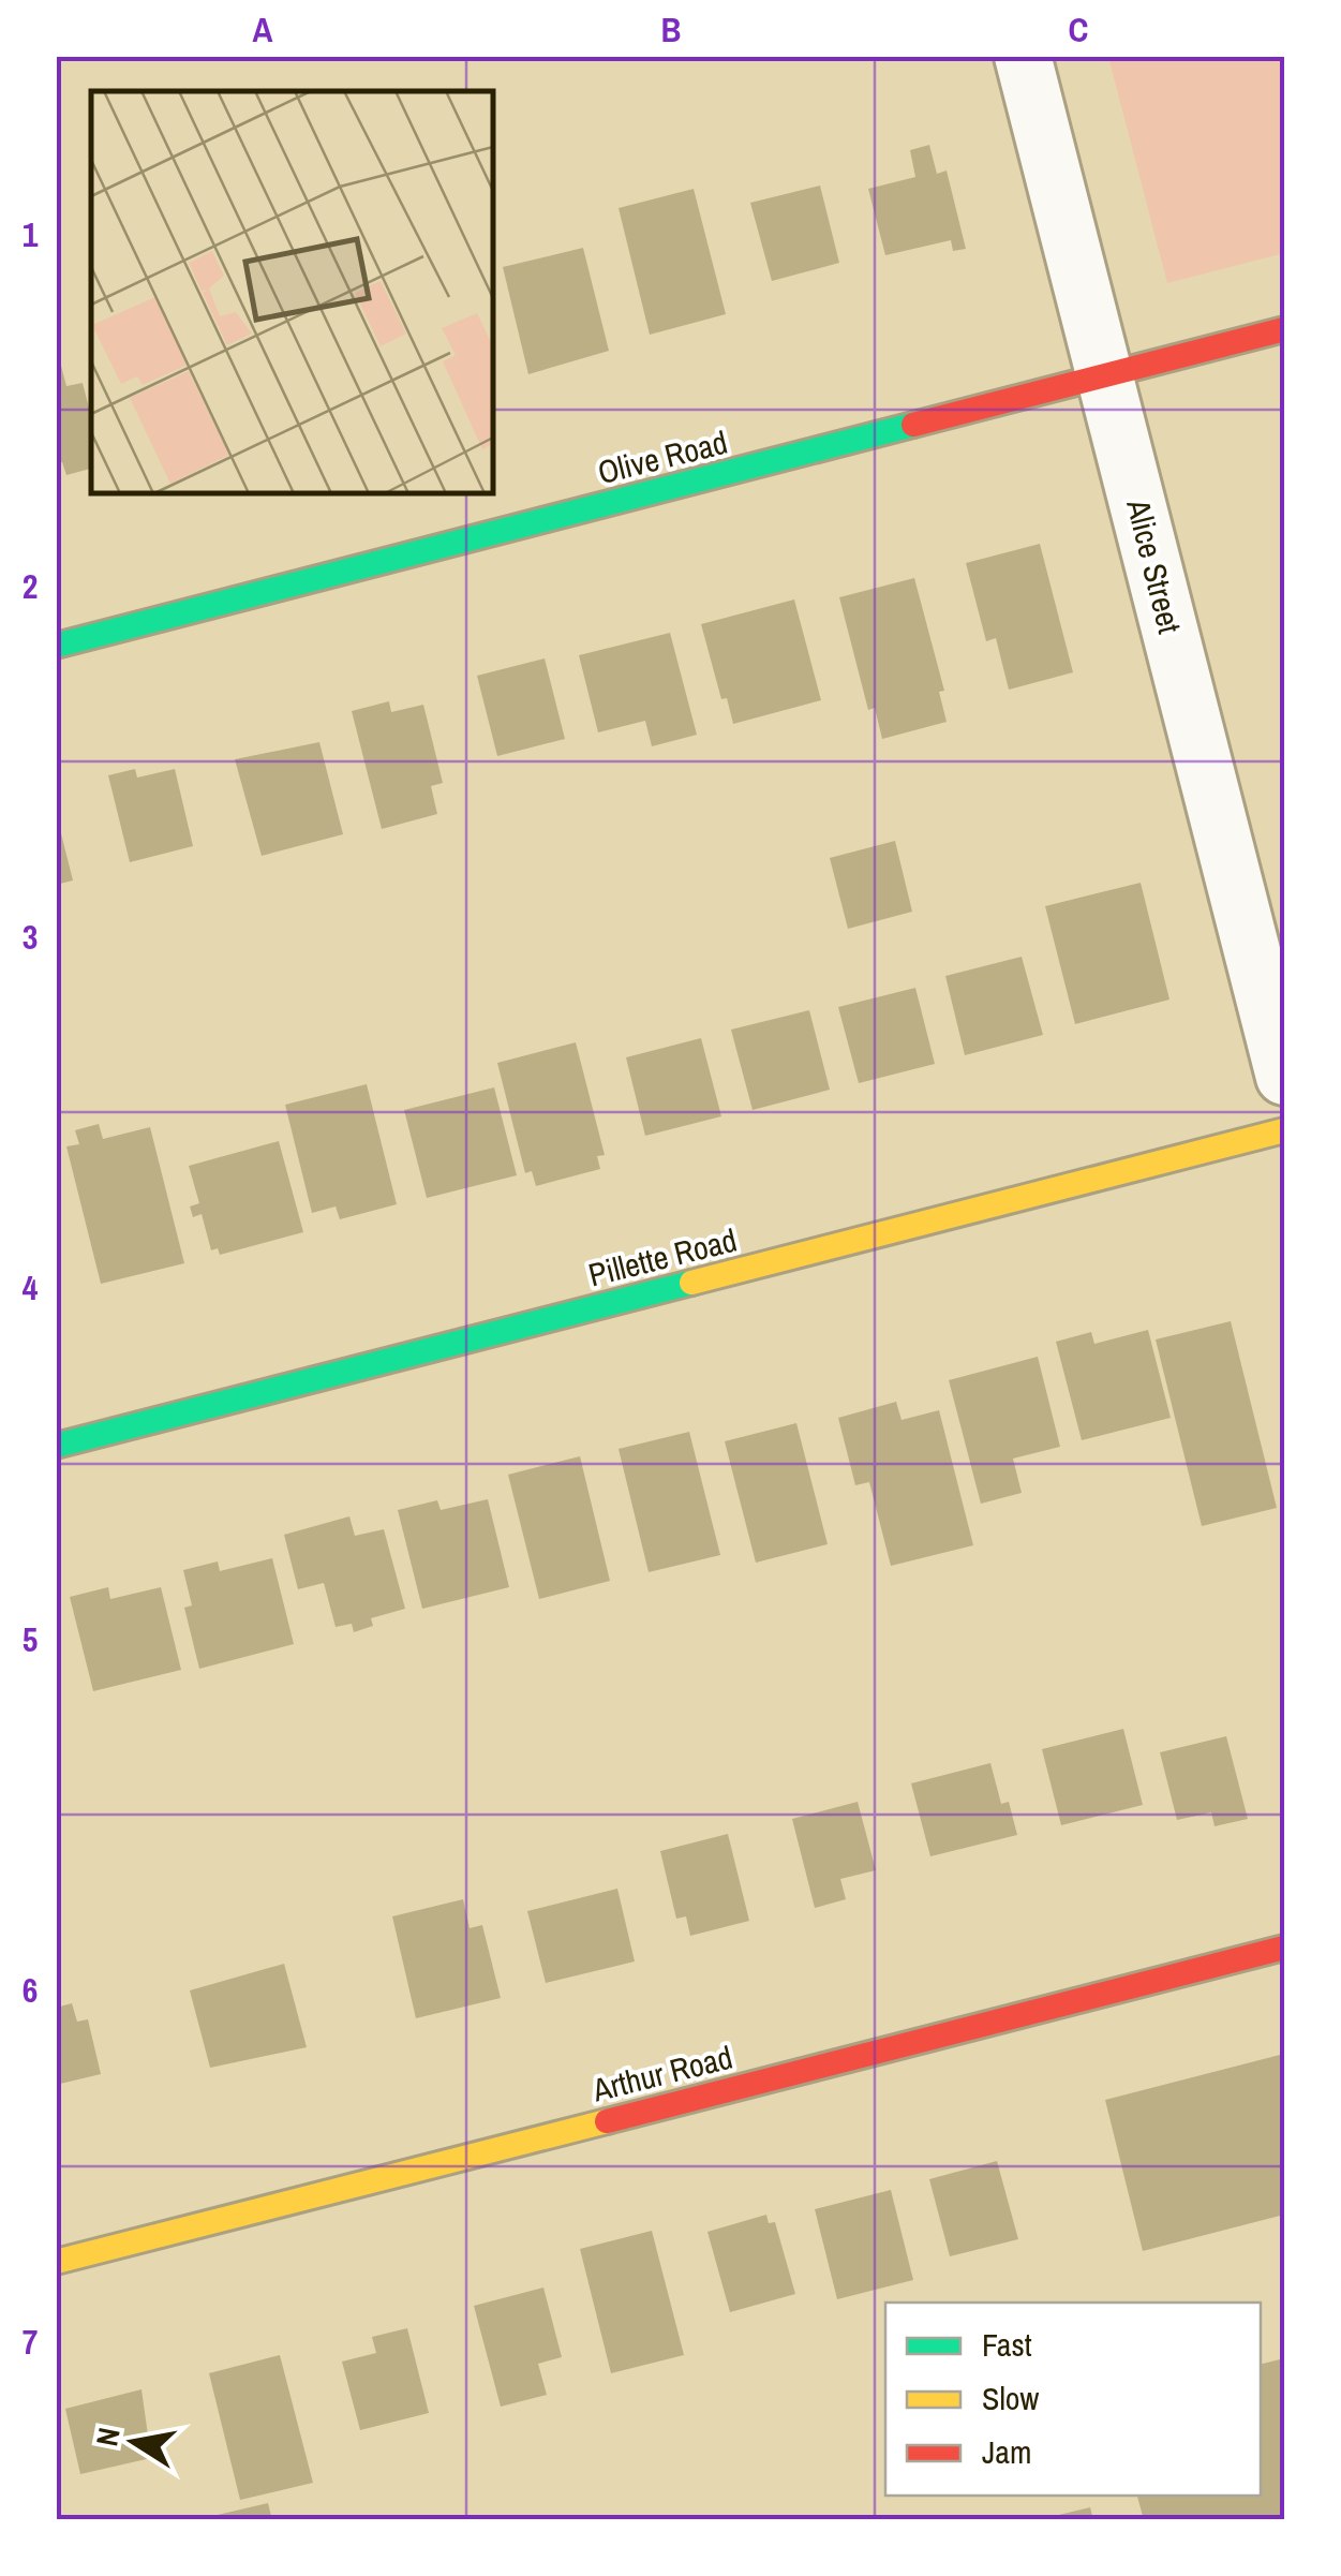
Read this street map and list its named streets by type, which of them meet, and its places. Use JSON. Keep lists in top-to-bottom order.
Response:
{
  "streets": {
    "street": [
      "Olive Road",
      "Alice Street",
      "Pillette Road",
      "Arthur Road"
    ]
  },
  "crossings": [
    ["Olive Road", "Alice Street"]
  ],
  "legend": ["Fast", "Slow", "Jam"],
  "north": "left",
  "grid": {
    "columns": ["A", "B", "C"],
    "rows": [
      "1",
      "2",
      "3",
      "4",
      "5",
      "6",
      "7"
    ]
  }
}
